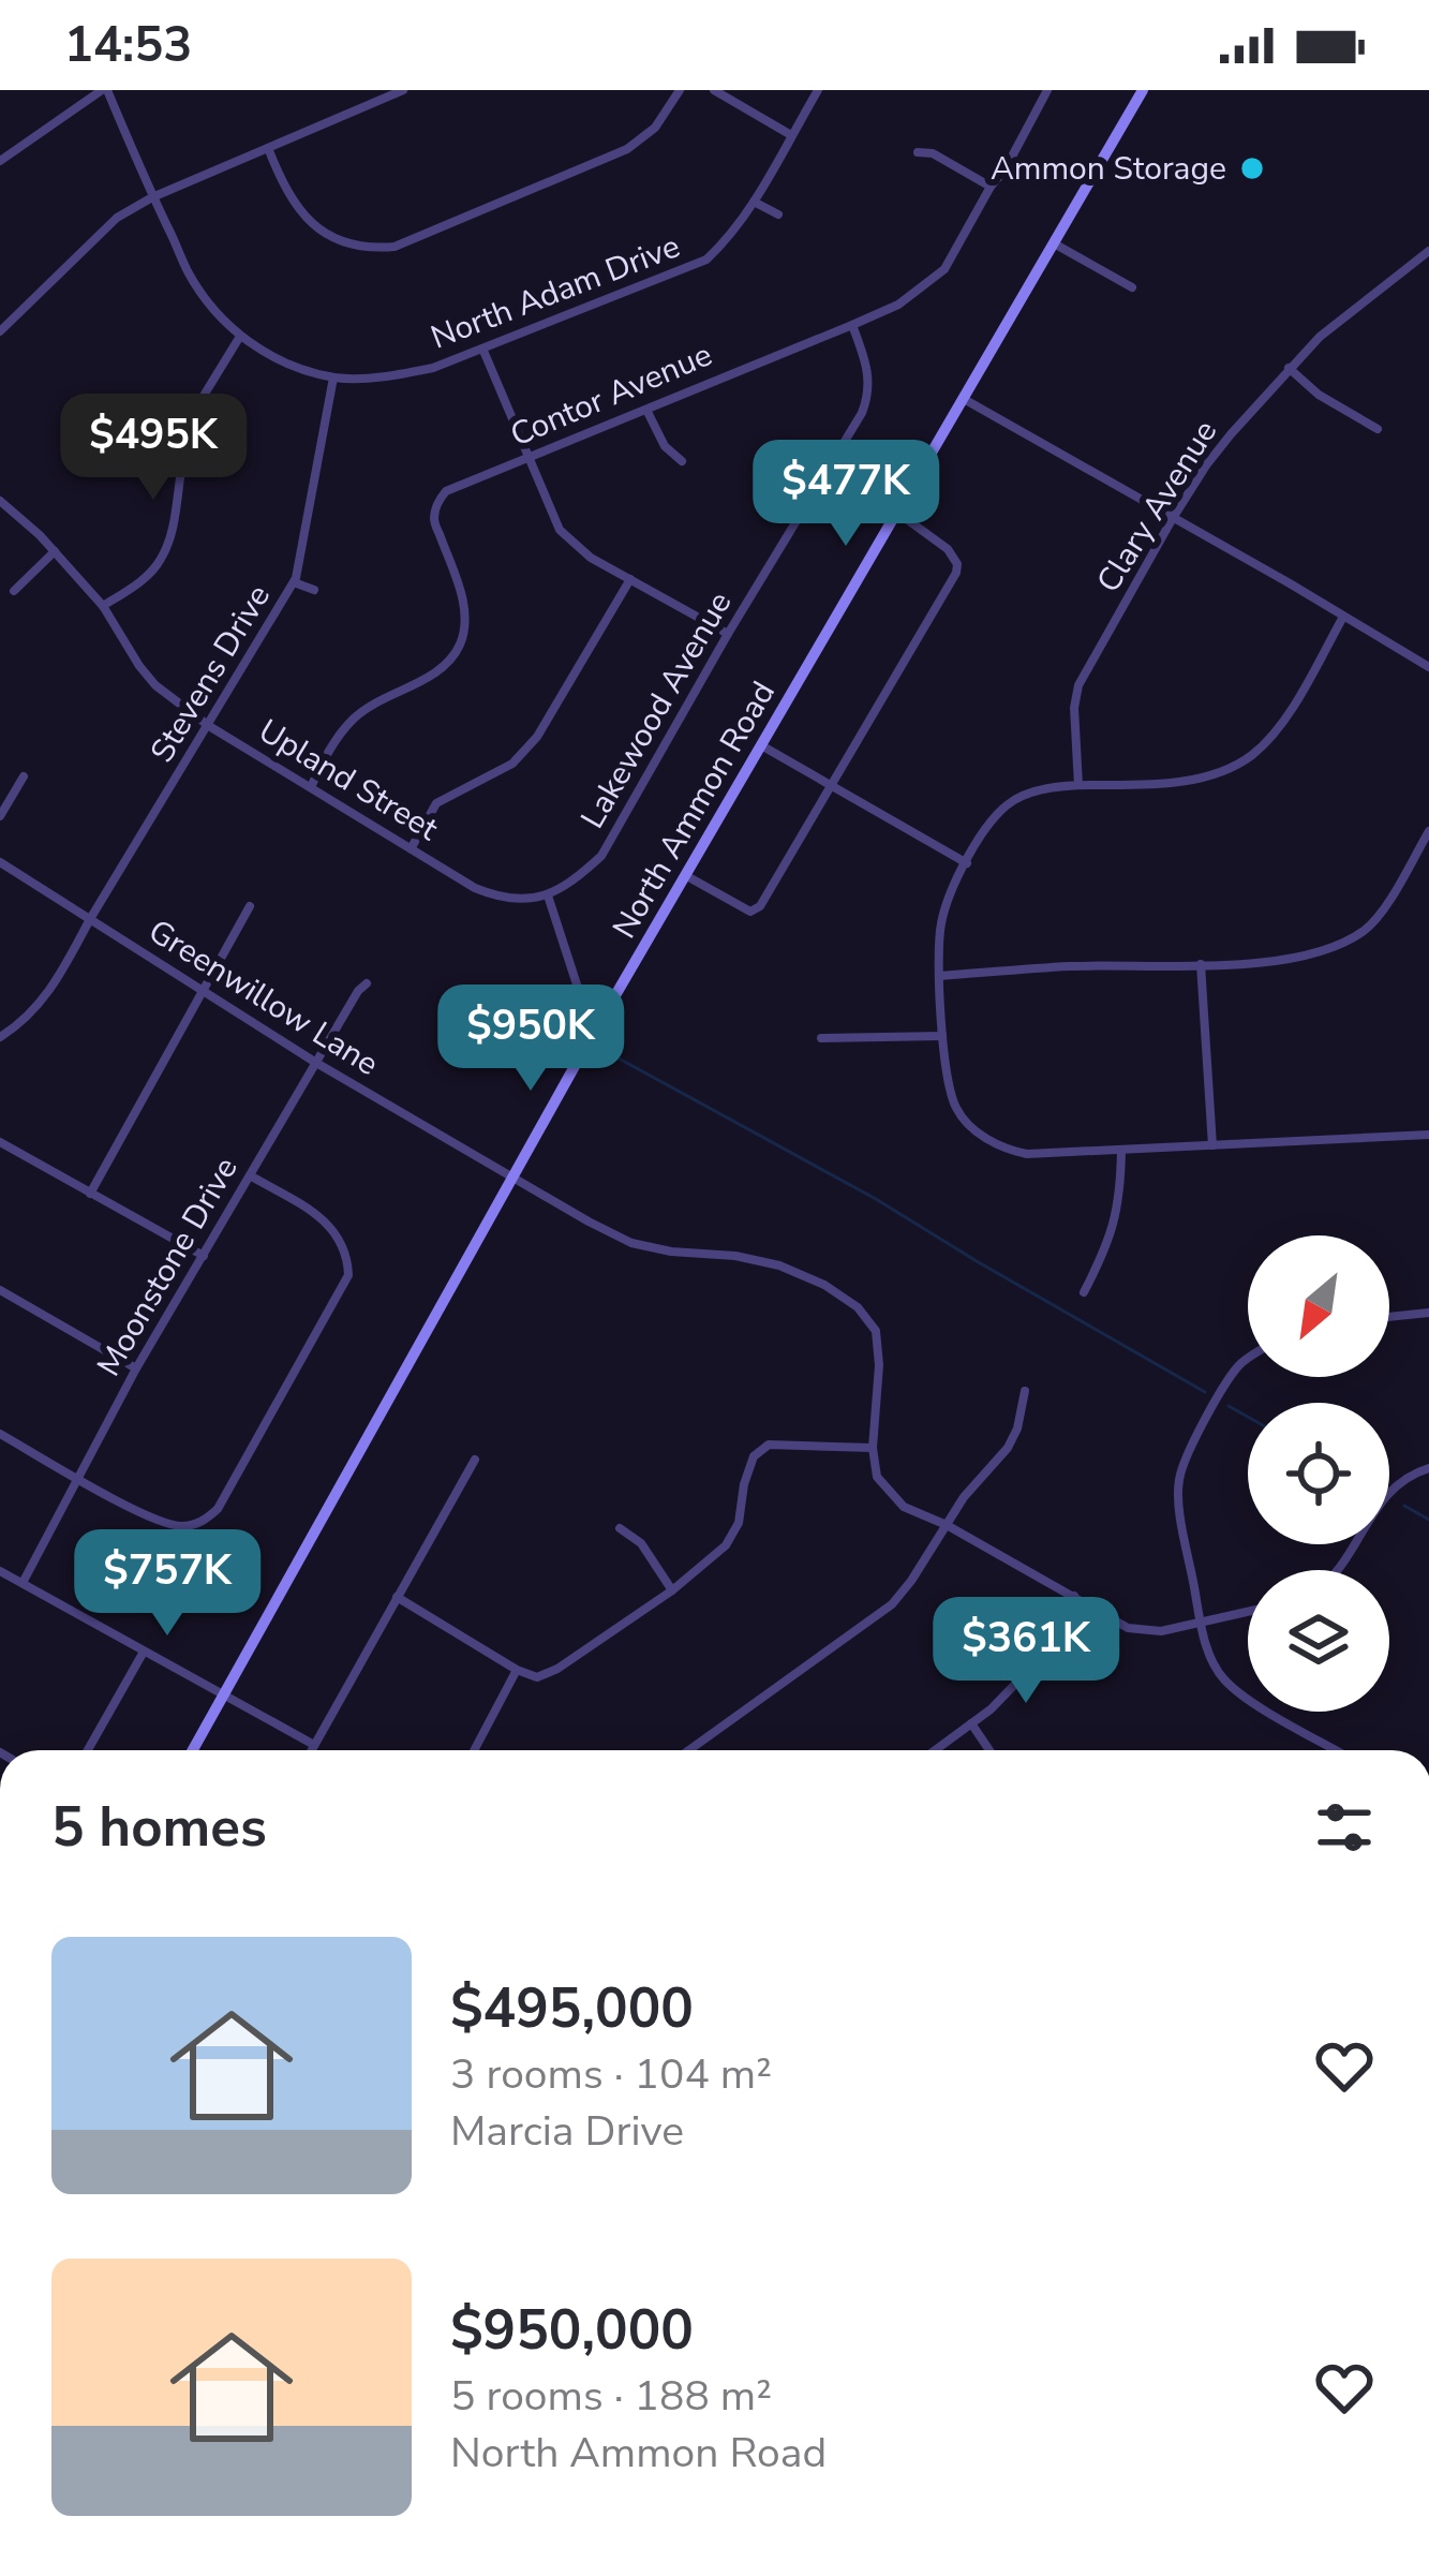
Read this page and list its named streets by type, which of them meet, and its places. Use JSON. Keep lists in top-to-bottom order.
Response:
{
  "streets": {
    "main road": ["North Ammon Road"],
    "street": [
      "North Adam Drive",
      "Contor Avenue",
      "Clary Avenue",
      "Stevens Drive",
      "Lakewood Avenue",
      "Upland Street",
      "Greenwillow Lane",
      "Moonstone Drive"
    ]
  },
  "crossings": [
    ["North Adam Drive", "Stevens Drive"],
    ["Contor Avenue", "Lakewood Avenue"],
    ["Contor Avenue", "Upland Street"],
    ["Stevens Drive", "Upland Street"],
    ["Stevens Drive", "Greenwillow Lane"],
    ["Lakewood Avenue", "Upland Street"],
    ["North Ammon Road", "Greenwillow Lane"],
    ["Greenwillow Lane", "Moonstone Drive"]
  ],
  "places": ["Ammon Storage"],
  "north": "bottom left",
  "page": {
    "status": "14:53",
    "price": [
      "$495K",
      "$477K",
      "$950K",
      "$757K",
      "$361K"
    ],
    "heading": "5 homes",
    "list": [
      {
        "name": "$495,000",
        "note": "3 rooms · 104 m² · Marcia Drive"
      },
      {
        "name": "$950,000",
        "note": "5 rooms · 188 m² · North Ammon Road"
      }
    ]
  }
}
